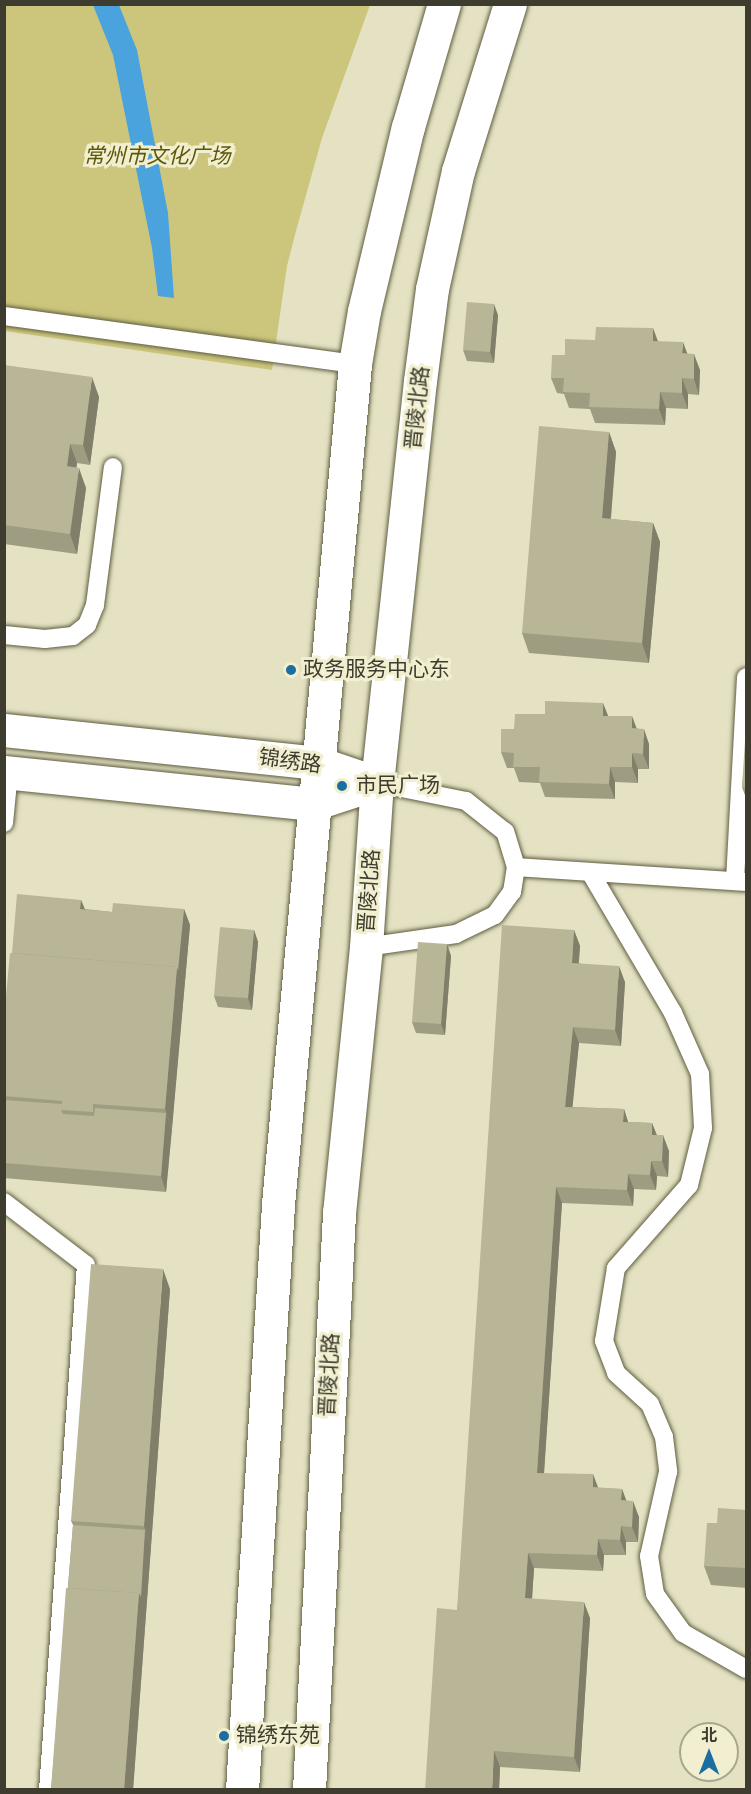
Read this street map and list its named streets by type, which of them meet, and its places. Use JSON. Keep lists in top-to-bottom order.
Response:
{
  "streets": {
    "main road": ["晋陵北路", "锦绣路"]
  },
  "crossings": [
    ["晋陵北路", "锦绣路"]
  ],
  "parks": ["常州市文化广场"],
  "places": ["政务服务中心东", "市民广场", "锦绣东苑"],
  "north": "top"
}
